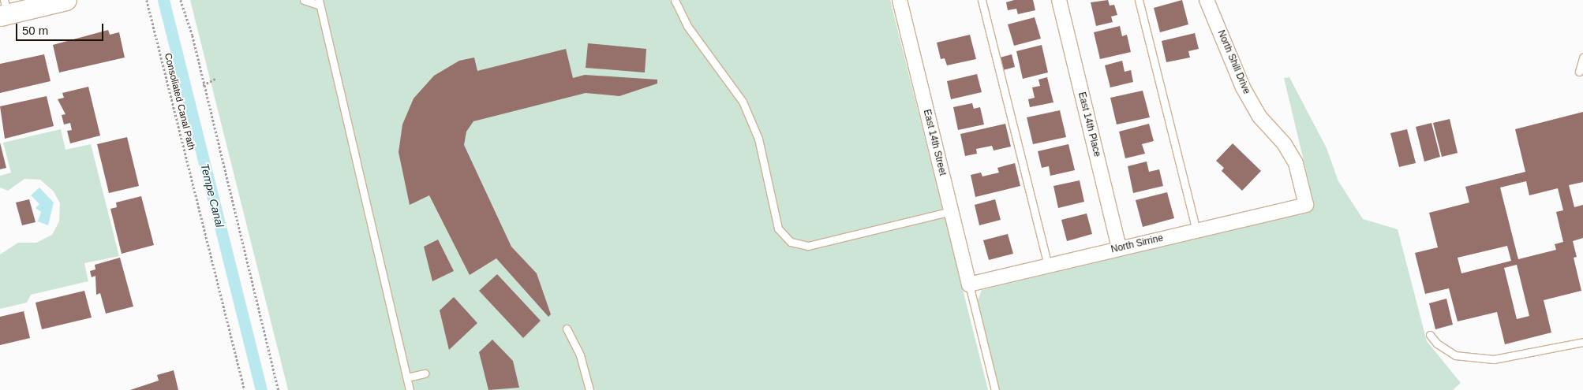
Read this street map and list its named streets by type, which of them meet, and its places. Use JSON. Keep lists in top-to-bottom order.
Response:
{
  "streets": {
    "street": [
      "North Shill Drive",
      "East 14th Place",
      "East 14th Street",
      "North Sirrine"
    ],
    "path": ["Consoliated Canal Path"]
  },
  "crossings": [
    ["North Shill Drive", "North Sirrine"],
    ["East 14th Place", "North Sirrine"],
    ["East 14th Street", "North Sirrine"]
  ],
  "water": ["Tempe Canal"],
  "scale_bar": "50 m"
}
